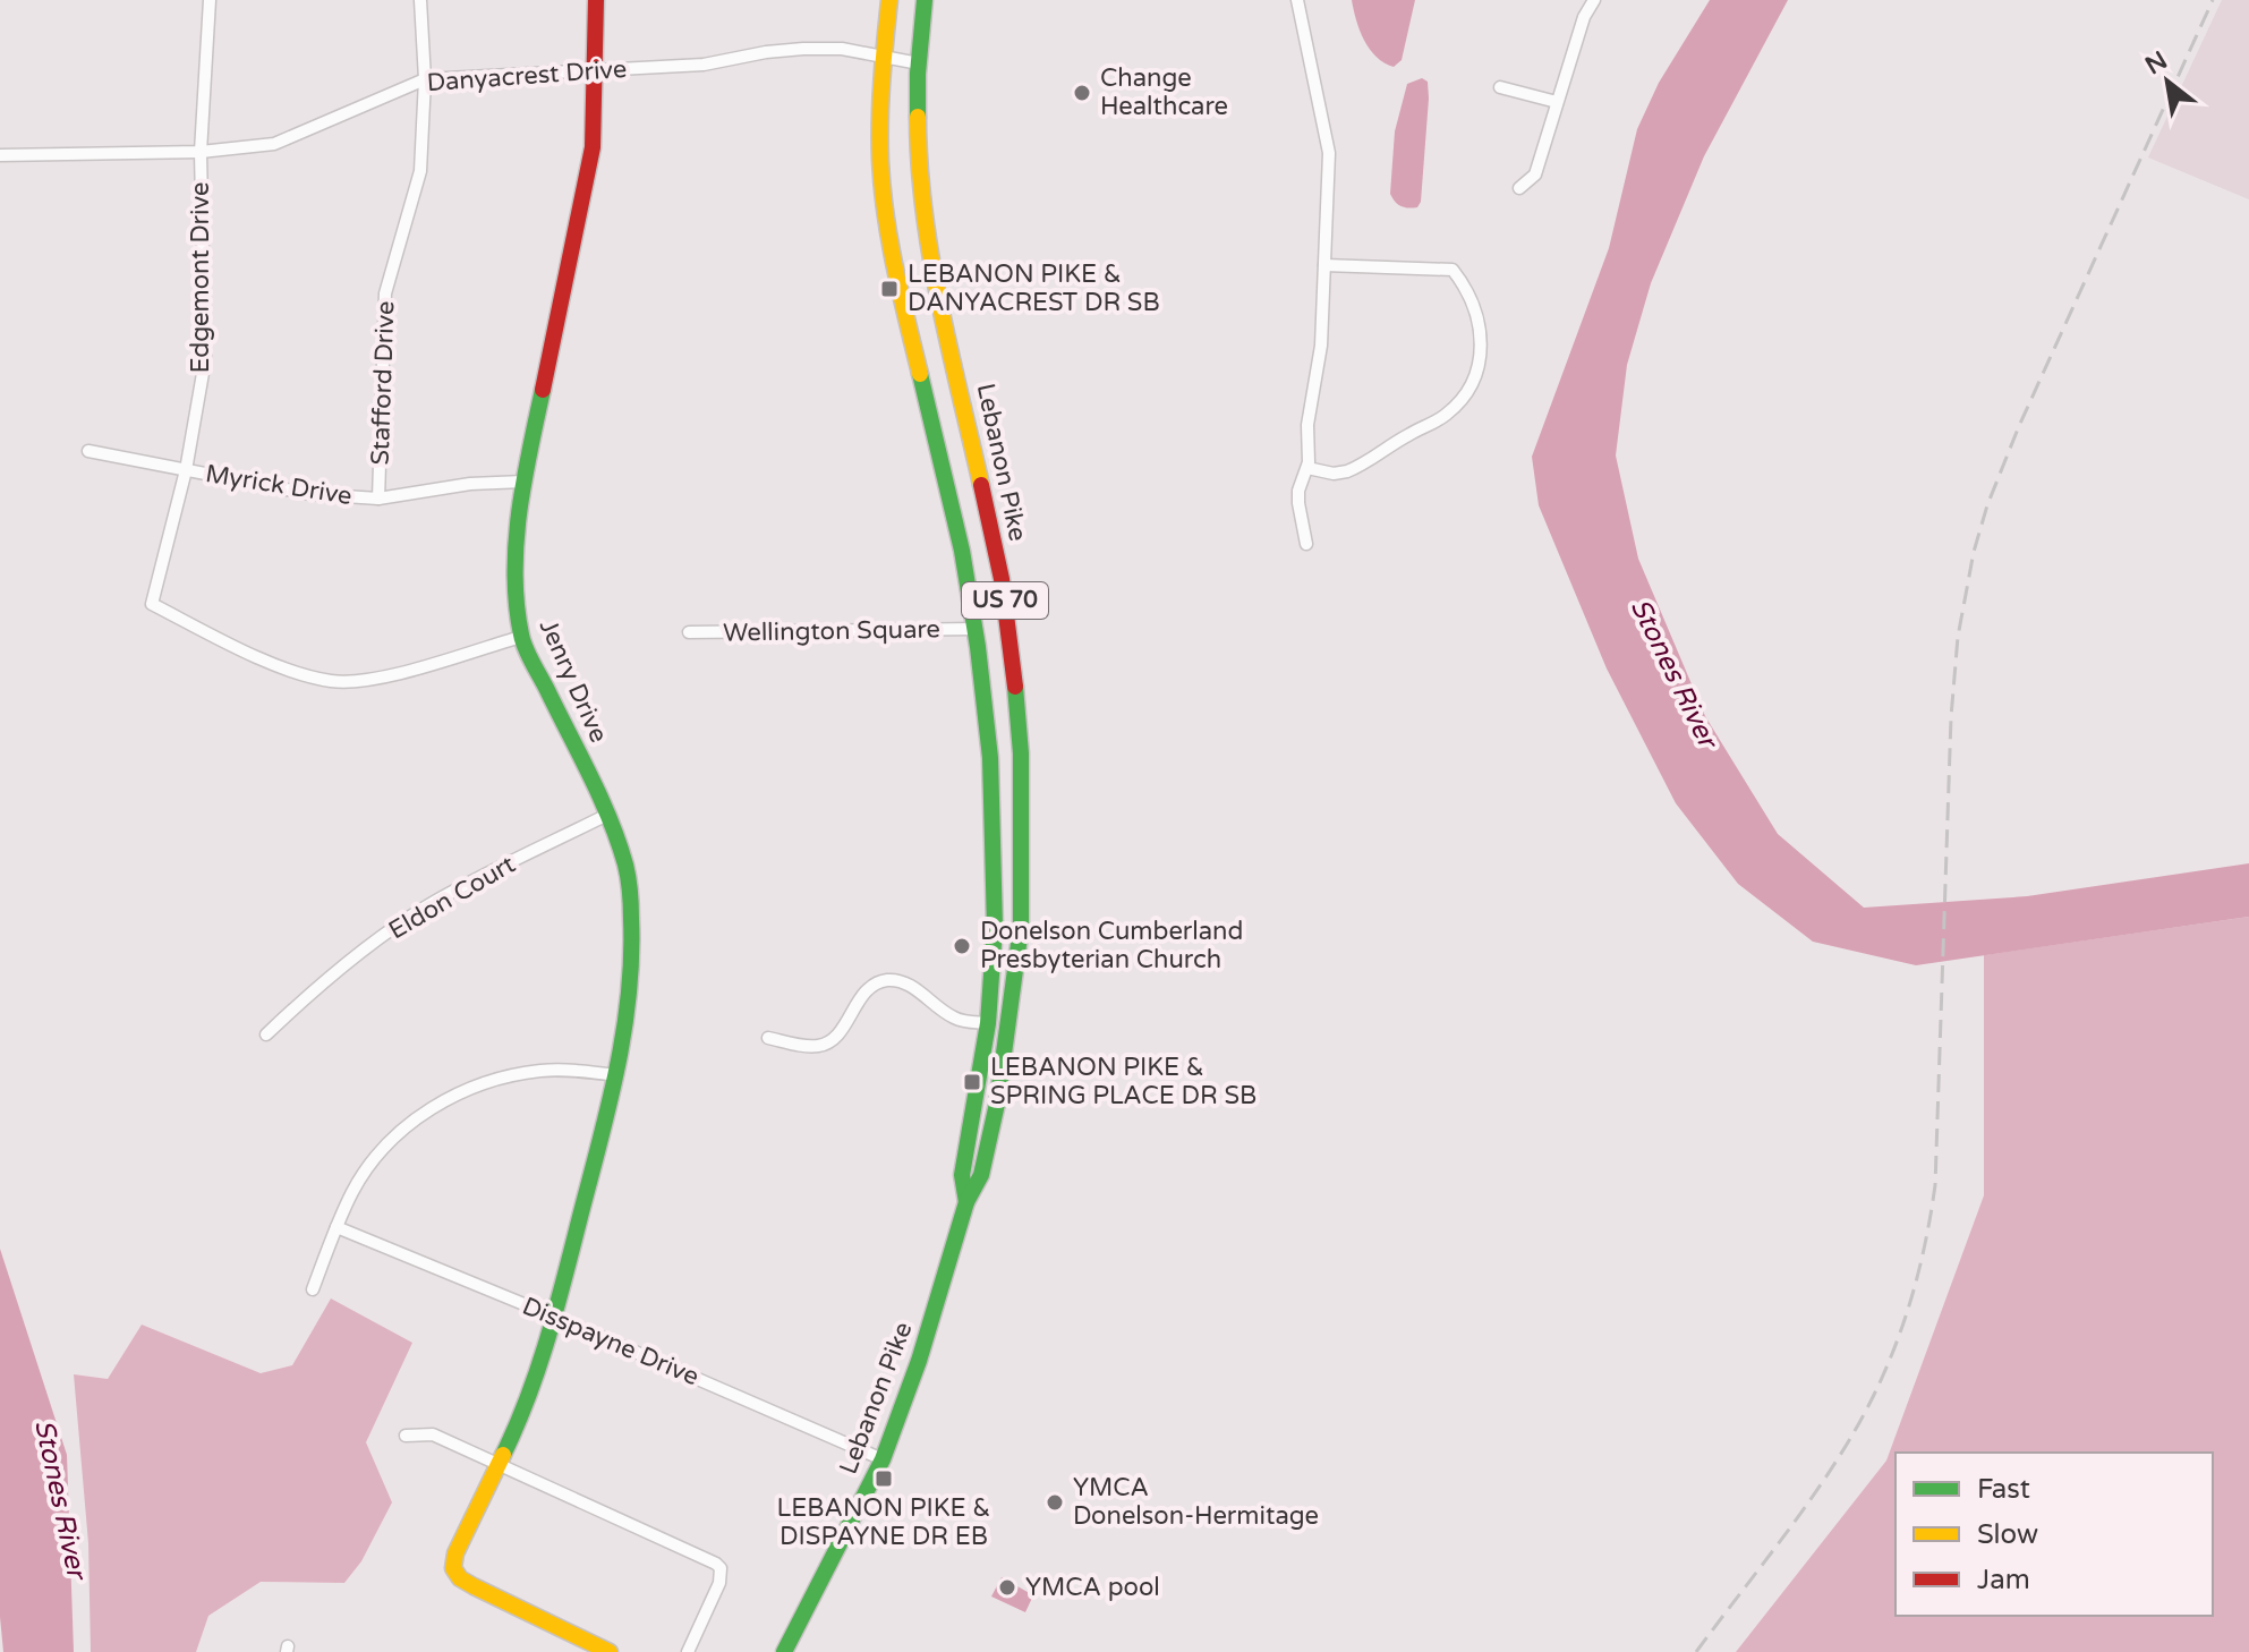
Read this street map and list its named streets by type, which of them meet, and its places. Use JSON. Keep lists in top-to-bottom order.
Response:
{
  "streets": {
    "main road": ["Lebanon Pike", "US 70", "Jenry Drive"],
    "street": [
      "Danyacrest Drive",
      "Edgemont Drive",
      "Stafford Drive",
      "Myrick Drive",
      "Wellington Square",
      "Eldon Court",
      "Disspayne Drive"
    ]
  },
  "crossings": [
    ["Danyacrest Drive", "Edgemont Drive"],
    ["Danyacrest Drive", "Stafford Drive"],
    ["Danyacrest Drive", "Lebanon Pike"],
    ["Danyacrest Drive", "Jenry Drive"],
    ["Edgemont Drive", "Myrick Drive"],
    ["Edgemont Drive", "Jenry Drive"],
    ["Stafford Drive", "Myrick Drive"],
    ["Lebanon Pike", "Wellington Square"],
    ["Lebanon Pike", "Disspayne Drive"],
    ["Myrick Drive", "Jenry Drive"],
    ["Jenry Drive", "Eldon Court"],
    ["Jenry Drive", "Disspayne Drive"]
  ],
  "water": ["Stones River"],
  "places": {
    "other": [
      "Change Healthcare",
      "Donelson Cumberland Presbyterian Church",
      "YMCA Donelson-Hermitage",
      "YMCA pool"
    ],
    "transit": ["LEBANON PIKE & DANYACREST DR SB", "LEBANON PIKE & SPRING PLACE DR SB", "LEBANON PIKE & DISPAYNE DR EB"]
  },
  "legend": ["Fast", "Slow", "Jam"],
  "north": "top left"
}
